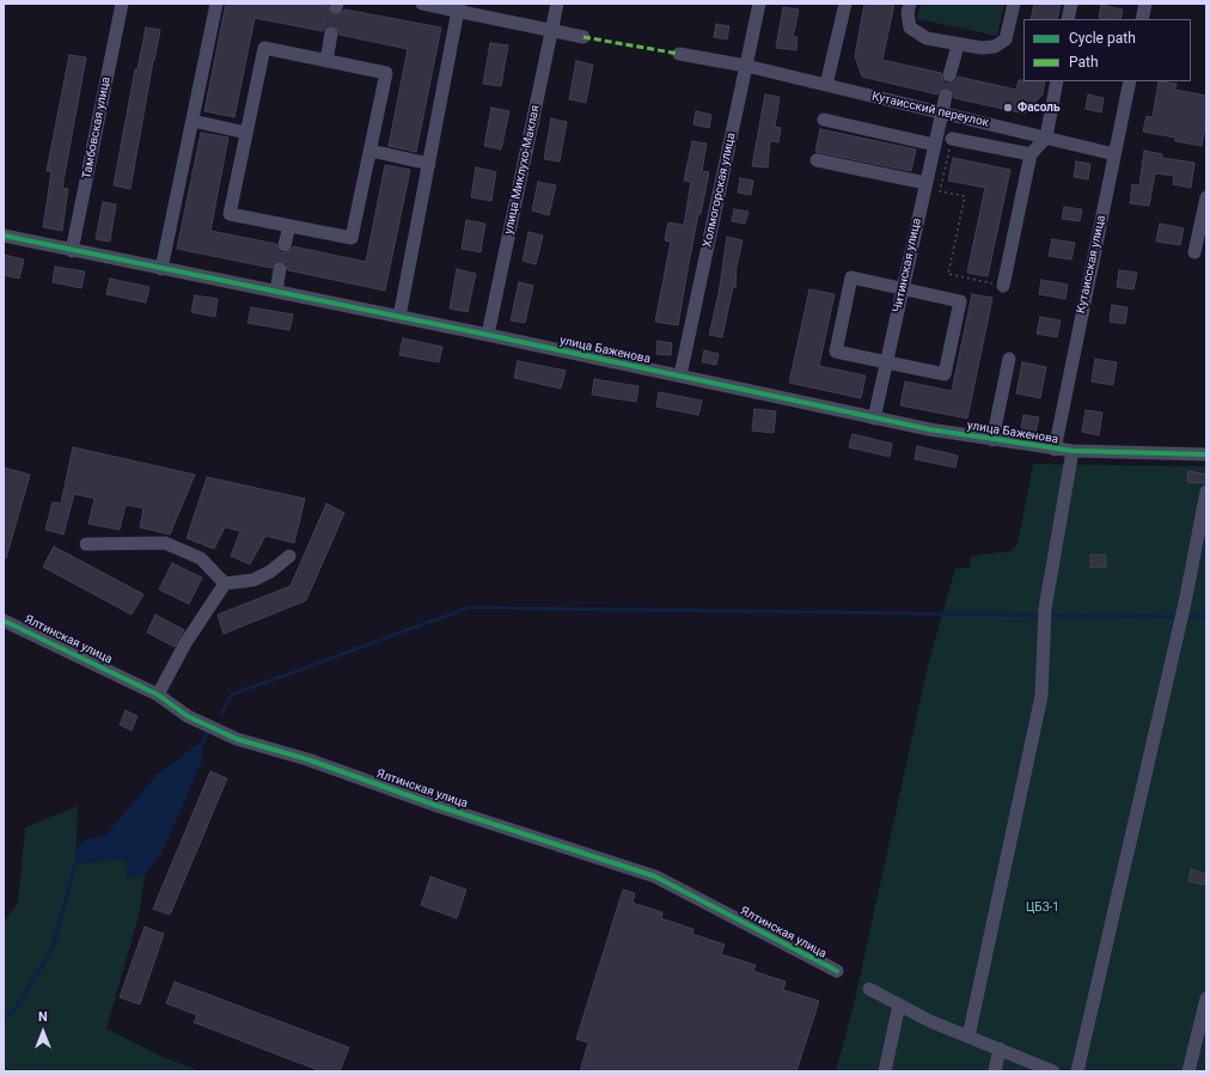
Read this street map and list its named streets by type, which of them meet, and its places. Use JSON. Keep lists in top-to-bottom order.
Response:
{
  "streets": {
    "street": [
      "Кутаисский переулок",
      "Тамбовская улица",
      "улица Миклухо-Маклая",
      "Холмогорская улица",
      "Кутаисская улица",
      "Читинская улица",
      "улица Баженова",
      "Ялтинская улица"
    ]
  },
  "crossings": [
    ["Кутаисский переулок", "Холмогорская улица"],
    ["Кутаисский переулок", "Кутаисская улица"],
    ["Кутаисский переулок", "Читинская улица"],
    ["Тамбовская улица", "улица Баженова"],
    ["улица Миклухо-Маклая", "улица Баженова"],
    ["Холмогорская улица", "улица Баженова"],
    ["Кутаисская улица", "улица Баженова"],
    ["Читинская улица", "улица Баженова"]
  ],
  "parks": ["ЦБЗ-1"],
  "places": ["Фасоль"],
  "legend": ["Cycle path", "Path"],
  "north": "top"
}
